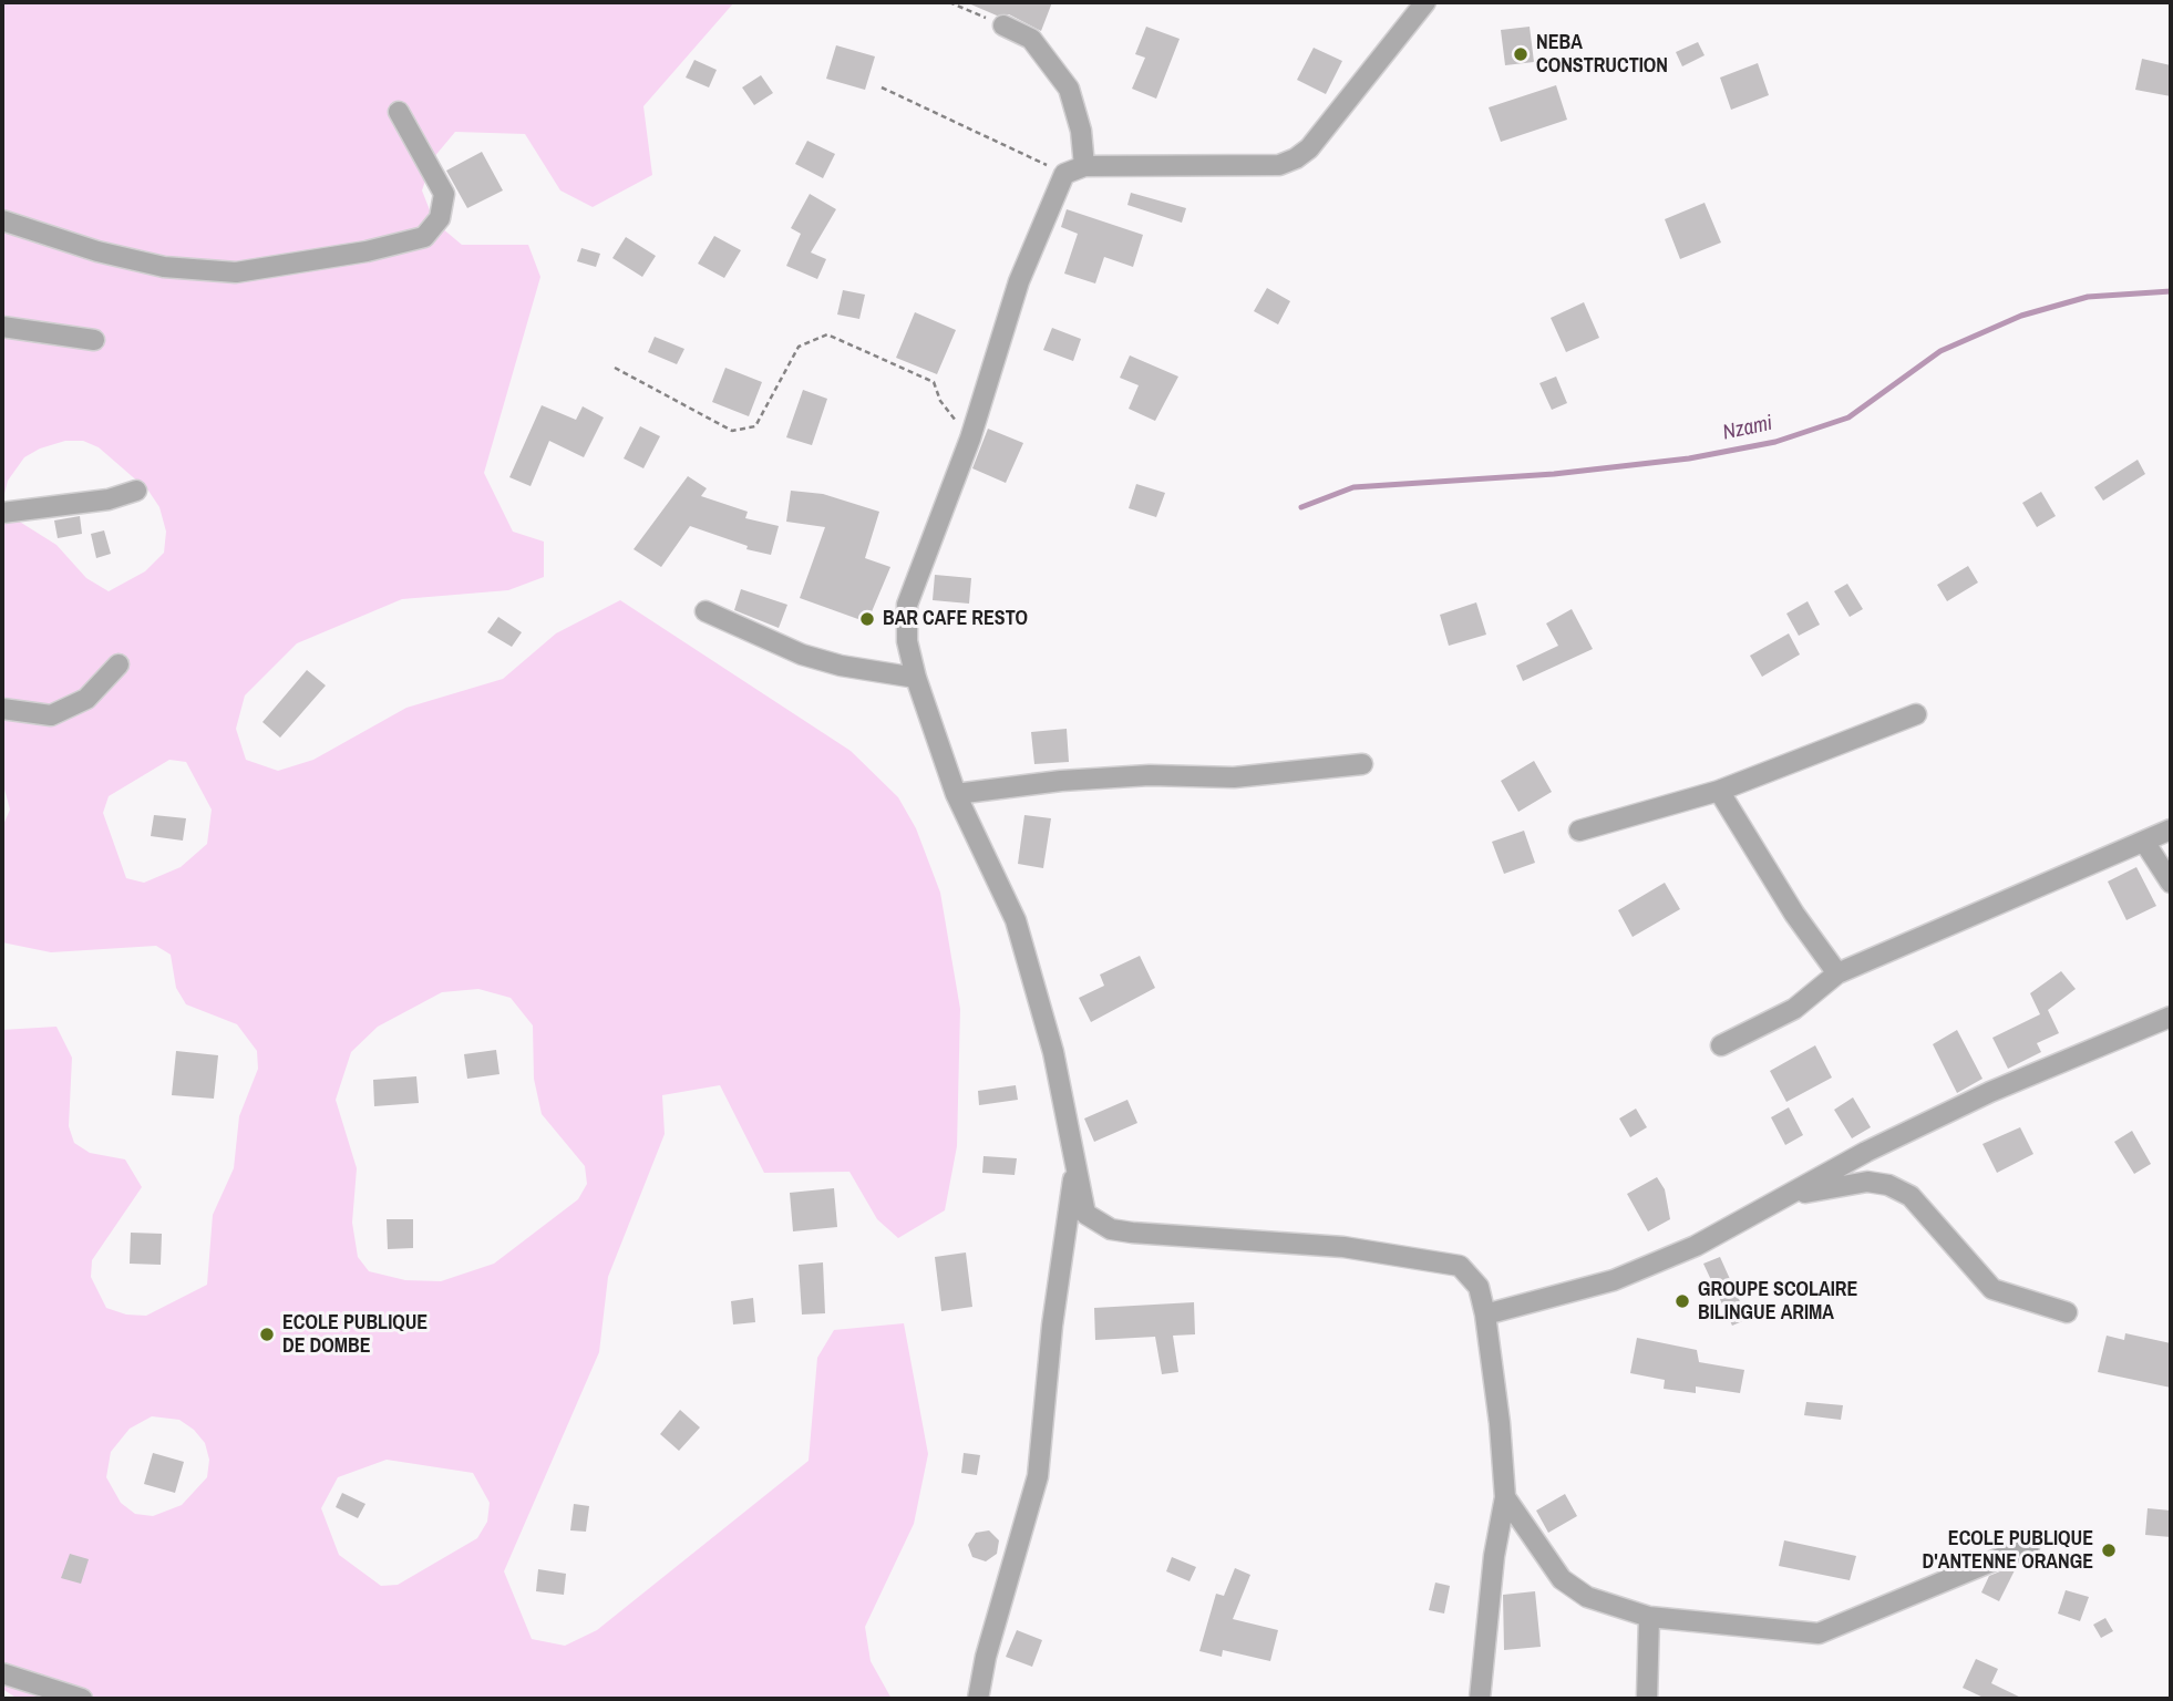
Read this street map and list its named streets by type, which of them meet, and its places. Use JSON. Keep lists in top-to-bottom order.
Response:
{
  "water": ["Nzami"],
  "places": [
    "NEBA CONSTRUCTION",
    "BAR CAFE RESTO",
    "GROUPE SCOLAIRE BILINGUE ARIMA",
    "ECOLE PUBLIQUE DE DOMBE",
    "ECOLE PUBLIQUE D'ANTENNE ORANGE"
  ]
}
